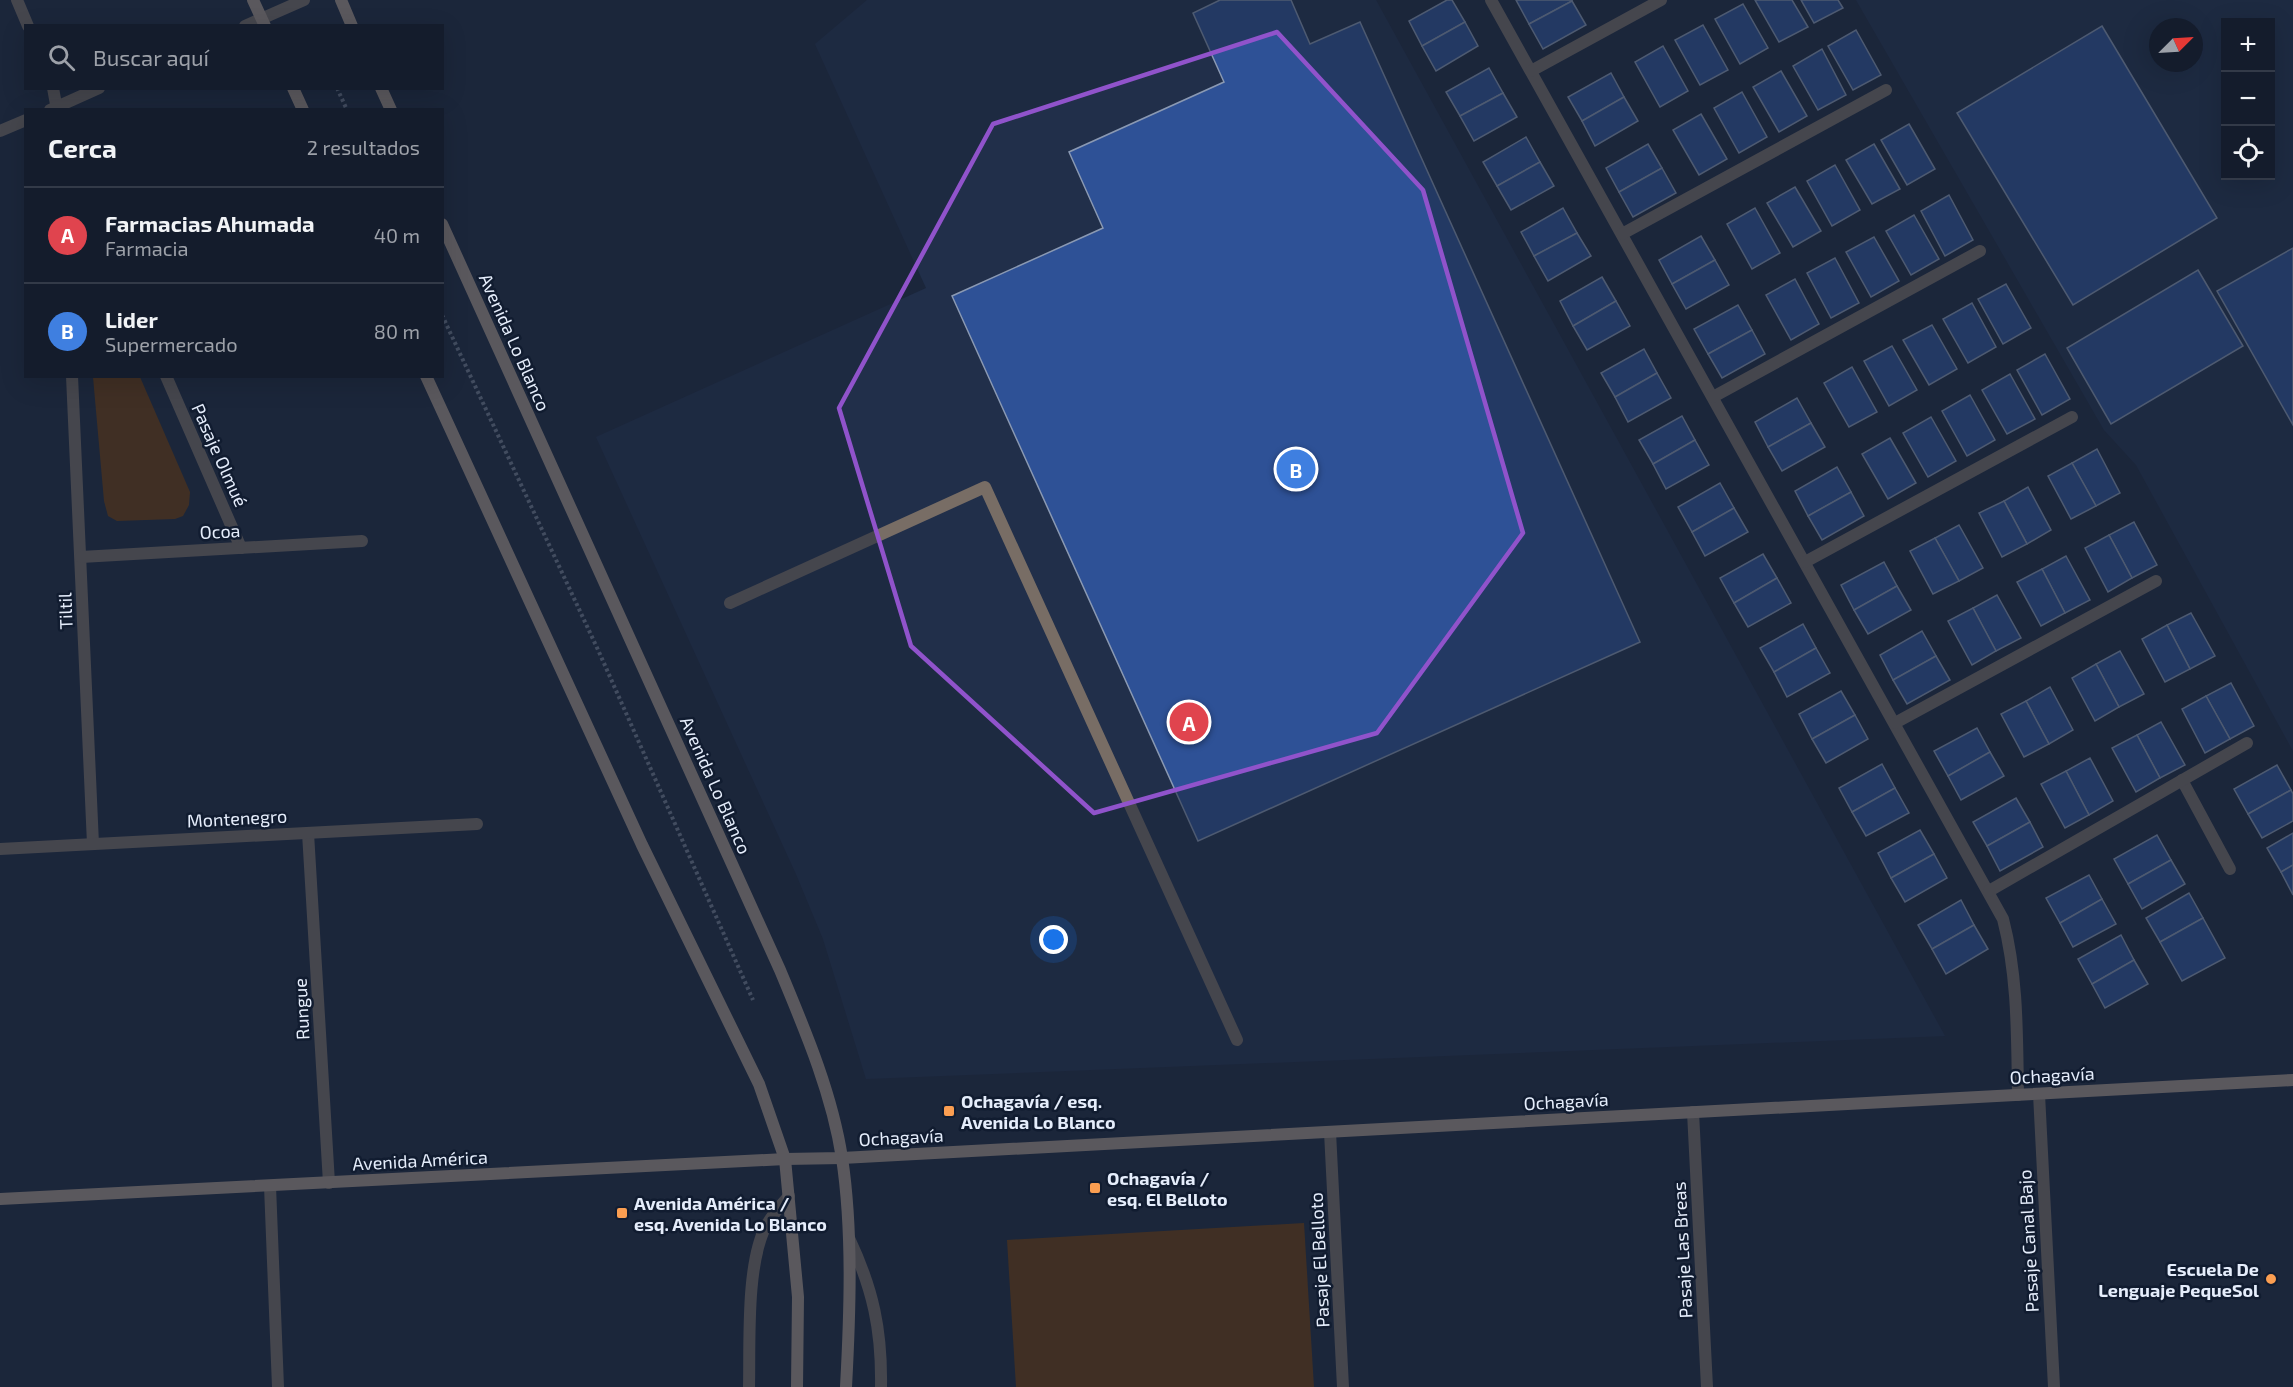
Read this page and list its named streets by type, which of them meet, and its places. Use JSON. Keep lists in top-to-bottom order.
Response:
{
  "streets": {
    "main road": ["Avenida Lo Blanco", "Ochagavía", "Avenida América"],
    "street": [
      "Pasaje Olmué",
      "Ocoa",
      "Tiltil",
      "Montenegro",
      "Rungue",
      "Pasaje Canal Bajo",
      "Pasaje Las Breas",
      "Pasaje El Belloto"
    ]
  },
  "crossings": [
    ["Avenida Lo Blanco", "Ochagavía"],
    ["Avenida Lo Blanco", "Avenida América"],
    ["Pasaje Olmué", "Ocoa"],
    ["Ocoa", "Tiltil"],
    ["Tiltil", "Montenegro"],
    ["Montenegro", "Rungue"],
    ["Rungue", "Avenida América"],
    ["Ochagavía", "Avenida América"],
    ["Ochagavía", "Pasaje Canal Bajo"],
    ["Ochagavía", "Pasaje Las Breas"],
    ["Ochagavía", "Pasaje El Belloto"]
  ],
  "places": {
    "transit": ["Ochagavía / esq. Avenida Lo Blanco", "Ochagavía / esq. El Belloto", "Avenida América / esq. Avenida Lo Blanco"],
    "other": ["Escuela De Lenguaje PequeSol"]
  },
  "north": "top right",
  "page": {
    "map_buttons": ["+", "−"],
    "search": "Buscar aquí",
    "heading": ["Cerca", "2 resultados"],
    "list": [
      {
        "mark": "A",
        "name": "Farmacias Ahumada",
        "note": "Farmacia",
        "value": "40 m"
      },
      {
        "mark": "B",
        "name": "Lider",
        "note": "Supermercado",
        "value": "80 m"
      }
    ],
    "pins": ["B", "A"]
  }
}
